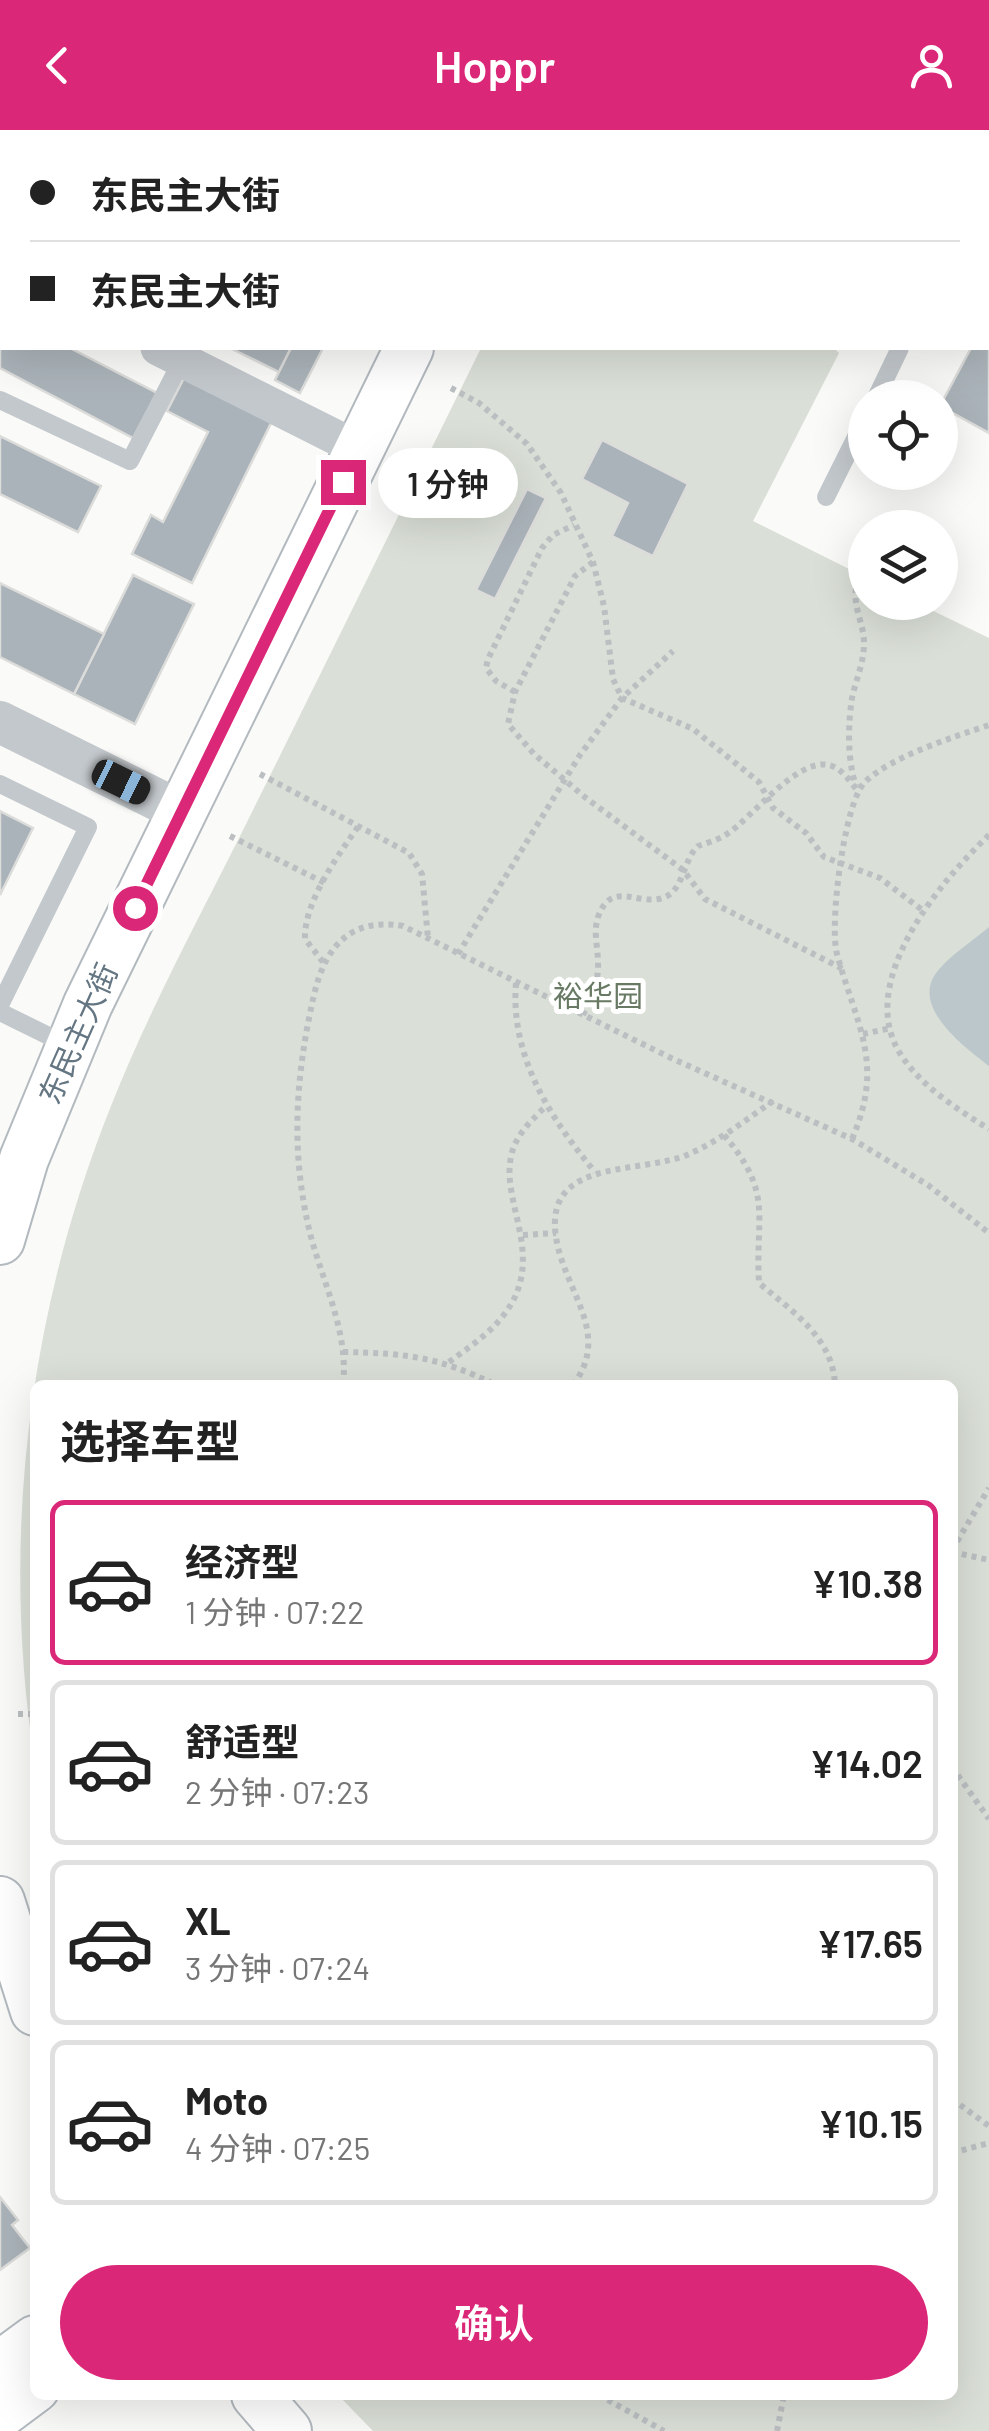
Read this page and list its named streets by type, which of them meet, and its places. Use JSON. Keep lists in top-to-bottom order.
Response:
{
  "streets": {
    "main road": ["东民主大街"]
  },
  "parks": ["裕华园"],
  "page": {
    "header": "Hoppr",
    "banner": ["东民主大街", "东民主大街"],
    "bubble": "1 分钟",
    "heading": "选择车型",
    "list": [
      {
        "name": "经济型",
        "note": "1 分钟 · 07:22",
        "value": "¥10.38"
      },
      {
        "name": "舒适型",
        "note": "2 分钟 · 07:23",
        "value": "¥14.02"
      },
      {
        "name": "XL",
        "note": "3 分钟 · 07:24",
        "value": "¥17.65"
      },
      {
        "name": "Moto",
        "note": "4 分钟 · 07:25",
        "value": "¥10.15"
      }
    ],
    "buttons": "确认"
  }
}
